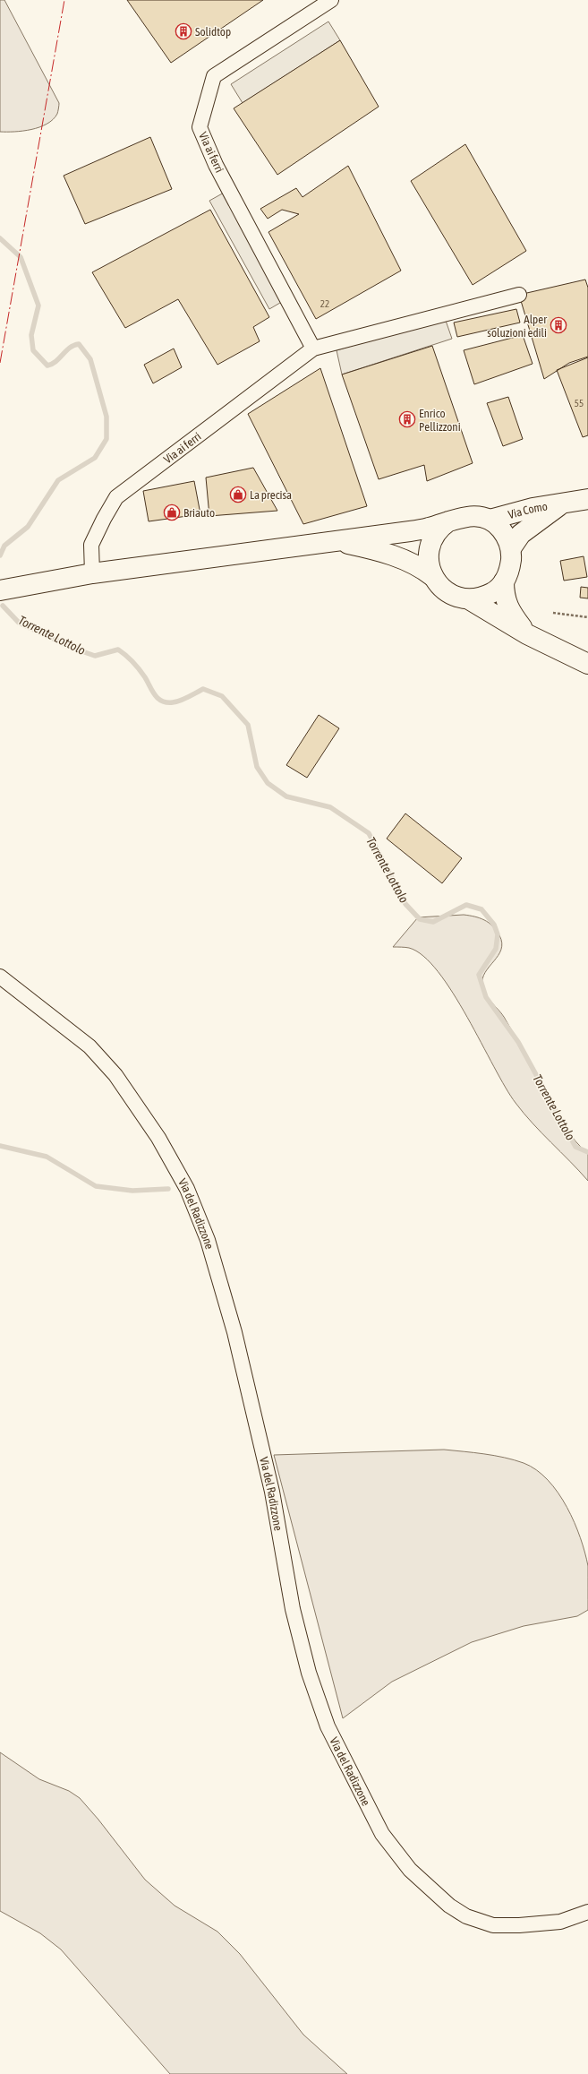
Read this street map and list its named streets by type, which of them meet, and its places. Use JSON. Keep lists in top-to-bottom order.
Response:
{
  "streets": {
    "main road": ["Via Como"],
    "street": ["Via ai ferri", "Via del Radizzone"]
  },
  "water": ["Torrente Lottolo"],
  "places": {
    "building": ["Solidtop", "Alper soluzioni edili", "Enrico Pellizzoni"],
    "shop": ["La precisa", "Briauto"]
  },
  "house_numbers": ["22", "55"]
}
